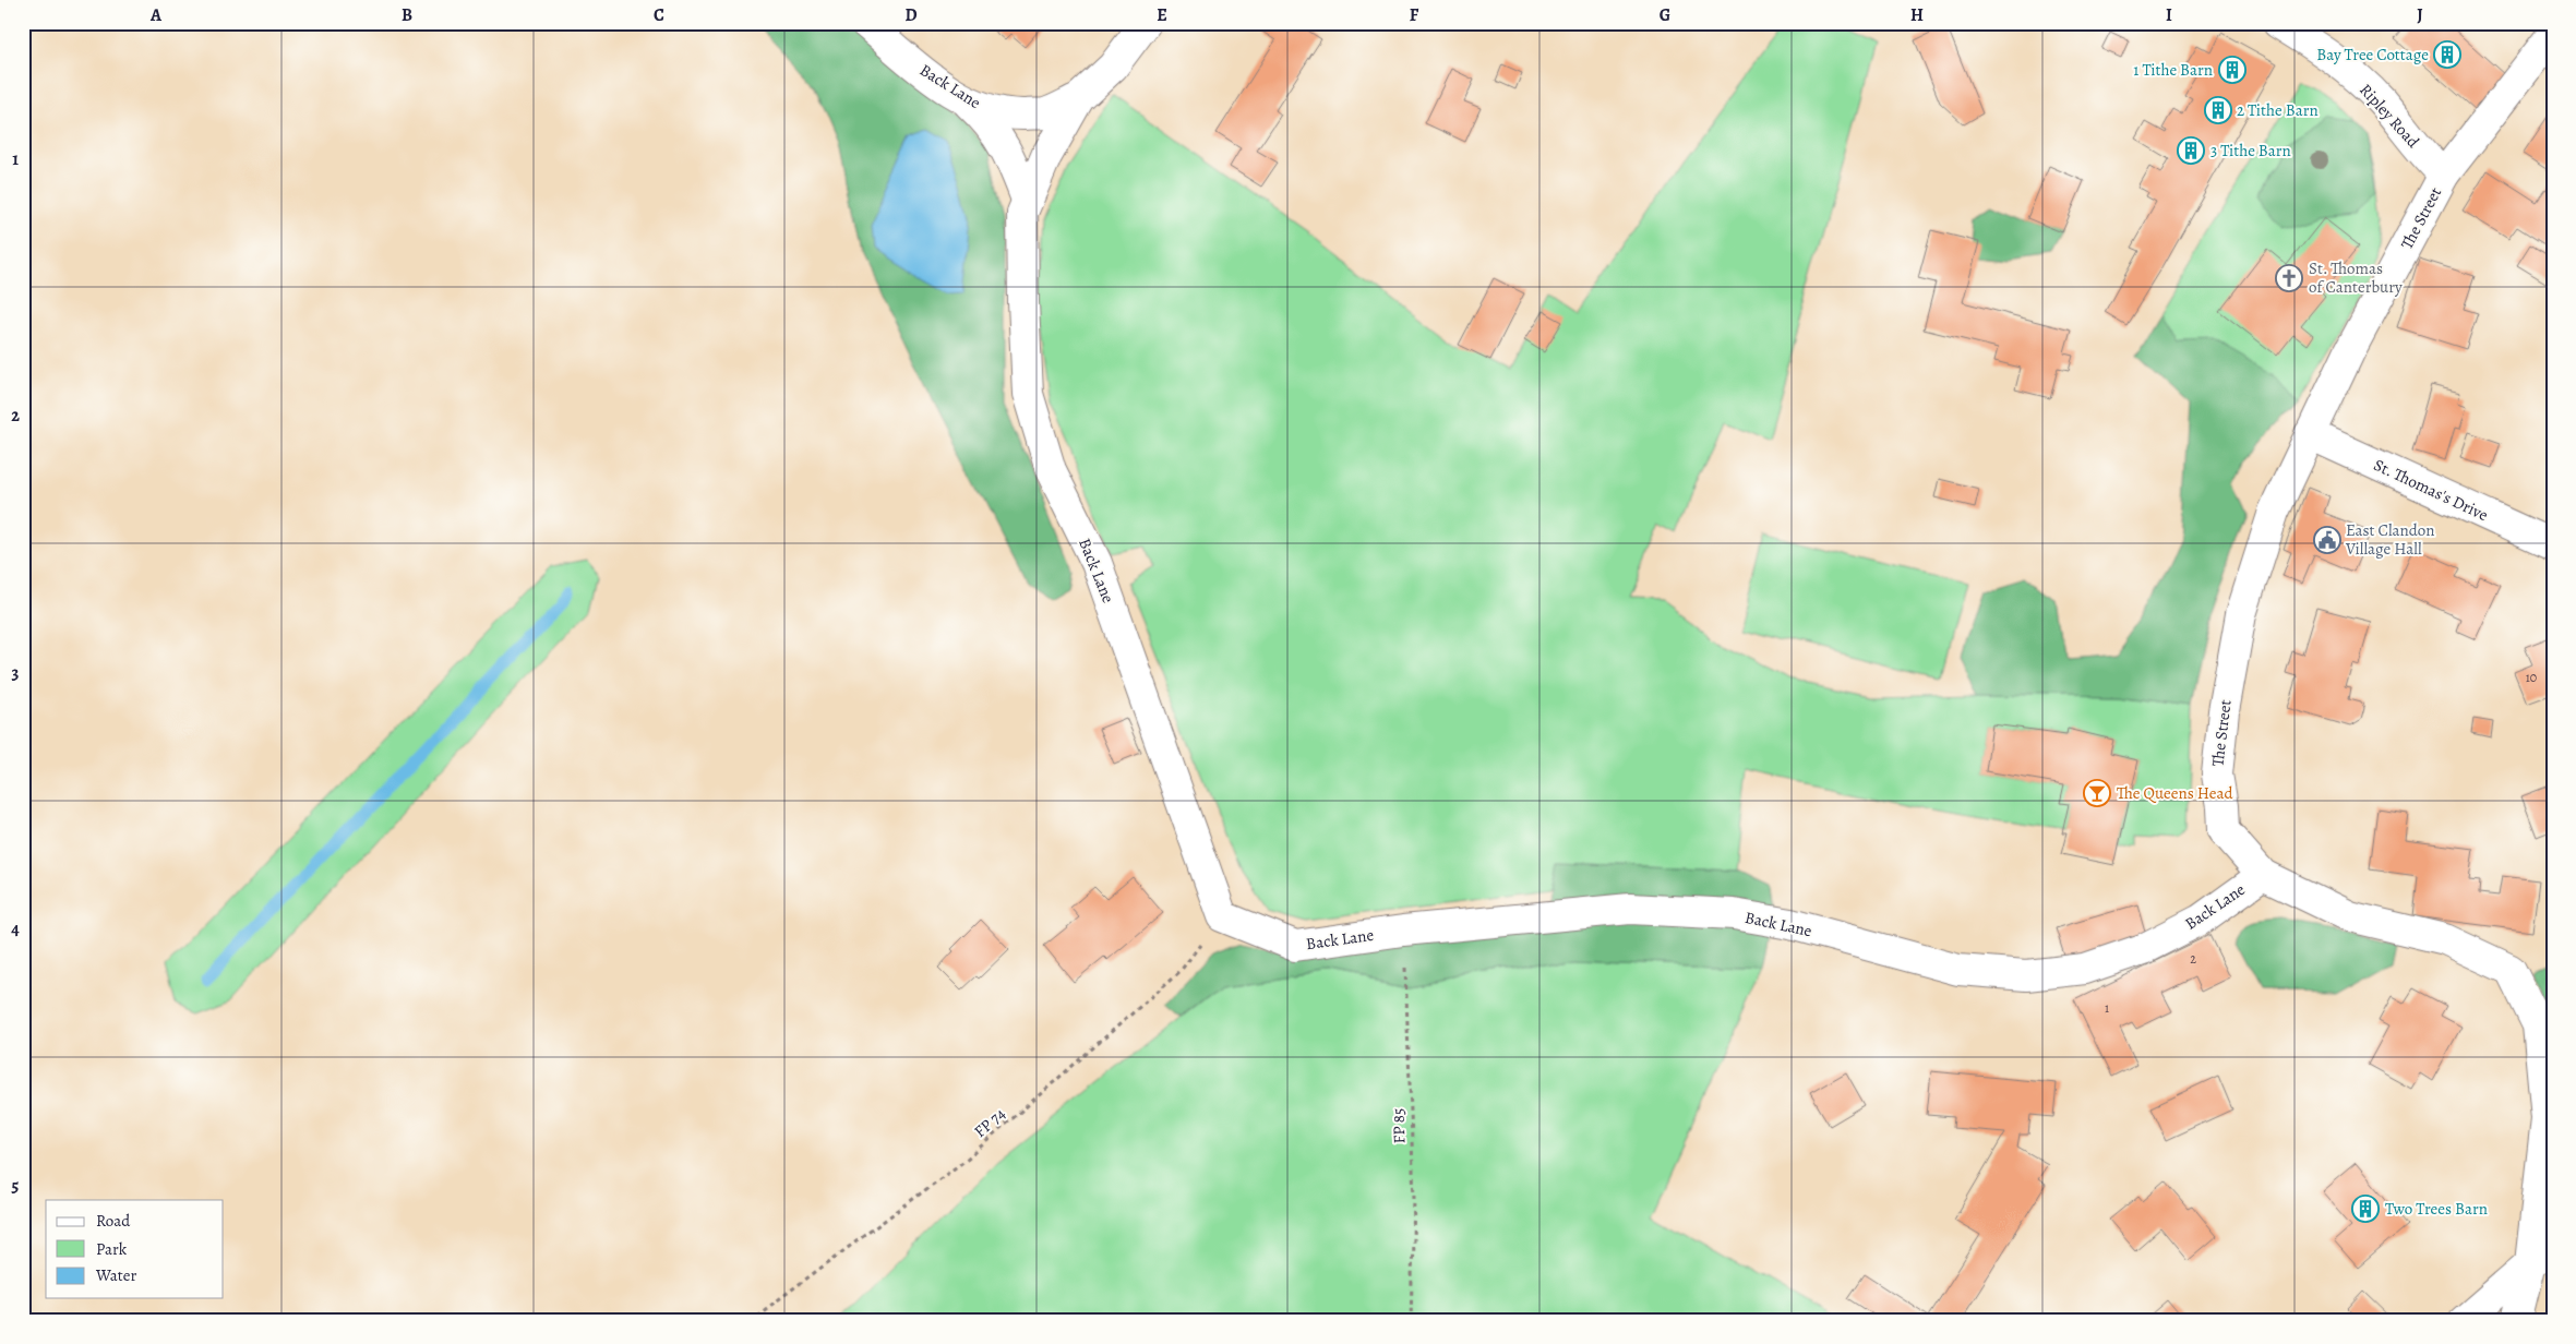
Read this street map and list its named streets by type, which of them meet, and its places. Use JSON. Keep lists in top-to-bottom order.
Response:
{
  "streets": {
    "street": [
      "Back Lane",
      "Ripley Road",
      "The Street",
      "St. Thomas's Drive"
    ],
    "path": ["FP 74", "FP 85"]
  },
  "crossings": [
    ["Back Lane", "The Street"],
    ["Back Lane", "FP 74"],
    ["Back Lane", "FP 85"],
    ["Ripley Road", "The Street"],
    ["The Street", "St. Thomas's Drive"]
  ],
  "places": {
    "building": [
      "Bay Tree Cottage",
      "1 Tithe Barn",
      "2 Tithe Barn",
      "3 Tithe Barn",
      "Two Trees Barn"
    ],
    "church": ["St. Thomas of Canterbury"],
    "public building": ["East Clandon Village Hall"],
    "bar": ["The Queens Head"]
  },
  "house_numbers": ["10", "2", "1"],
  "legend": ["Road", "Park", "Water"],
  "grid": {
    "columns": [
      "A",
      "B",
      "C",
      "D",
      "E",
      "F",
      "G",
      "H",
      "I",
      "J"
    ],
    "rows": [
      "1",
      "2",
      "3",
      "4",
      "5"
    ]
  }
}
